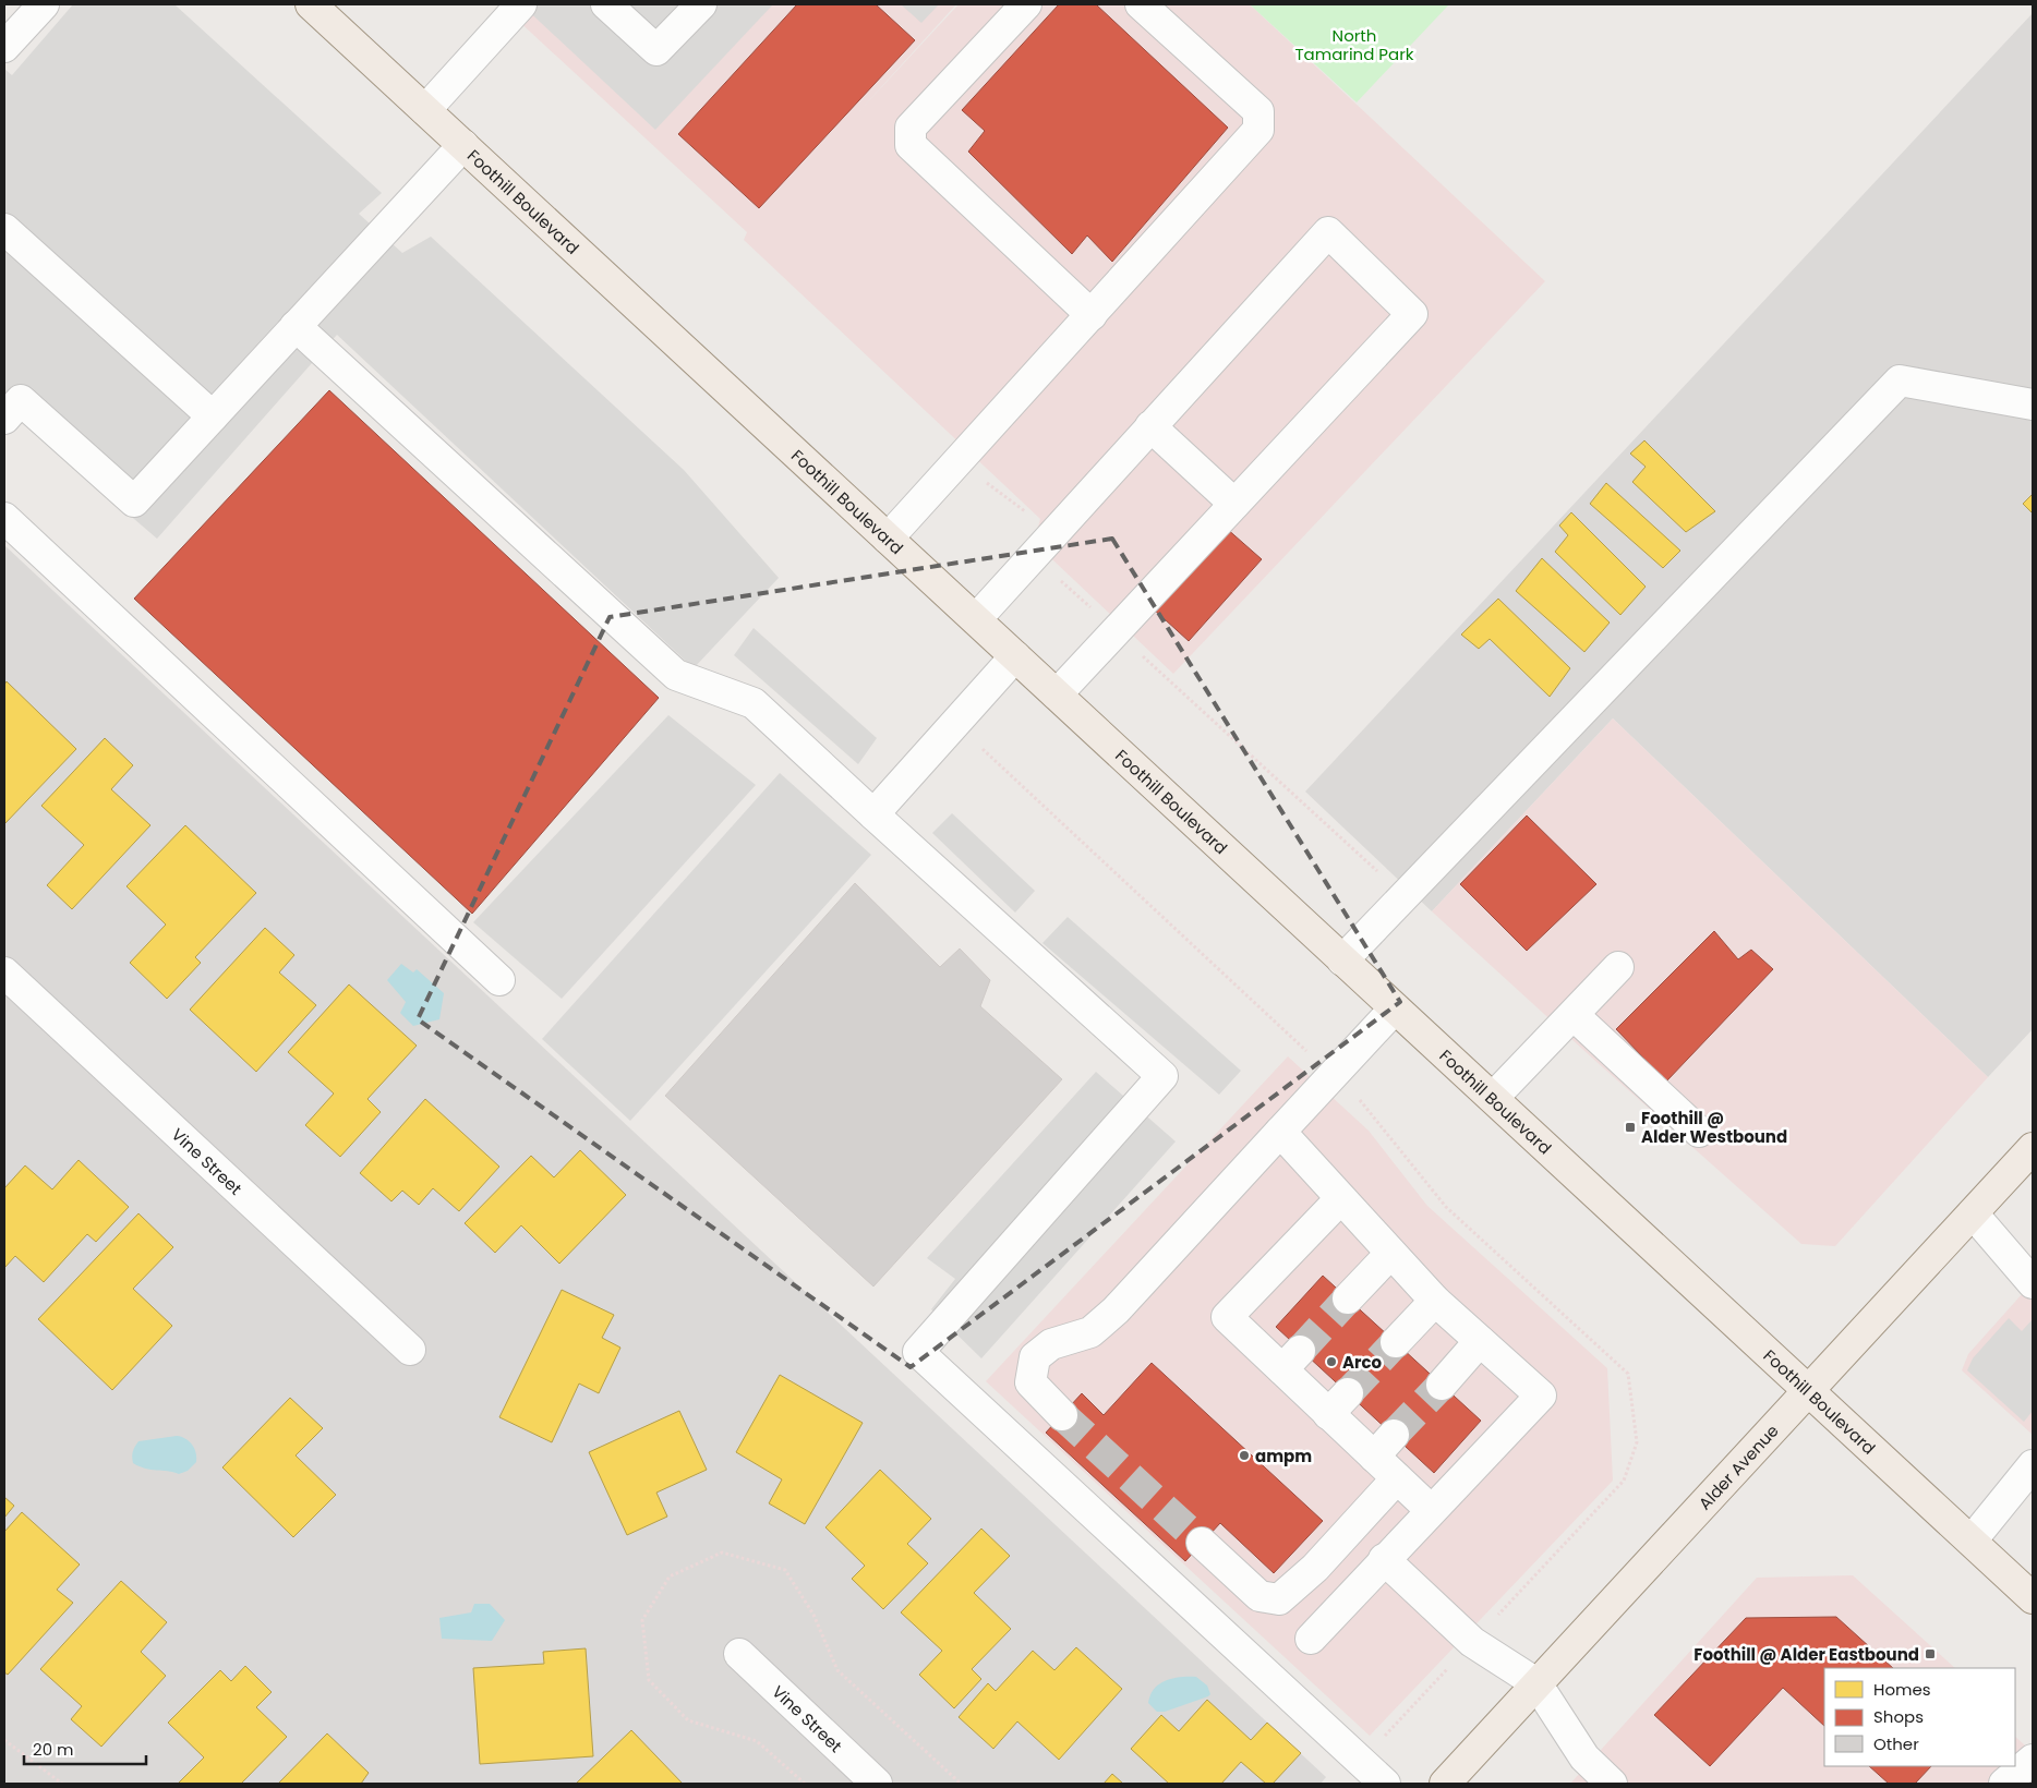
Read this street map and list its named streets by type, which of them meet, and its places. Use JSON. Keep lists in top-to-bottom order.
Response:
{
  "streets": {
    "main road": ["Foothill Boulevard", "Alder Avenue"],
    "street": ["Vine Street"]
  },
  "crossings": [
    ["Foothill Boulevard", "Alder Avenue"]
  ],
  "parks": ["North Tamarind Park"],
  "places": {
    "transit": ["Foothill @ Alder Westbound", "Foothill @ Alder Eastbound"],
    "other": ["Arco", "ampm"]
  },
  "legend": ["Homes", "Shops", "Other"],
  "scale_bar": "20 m"
}
